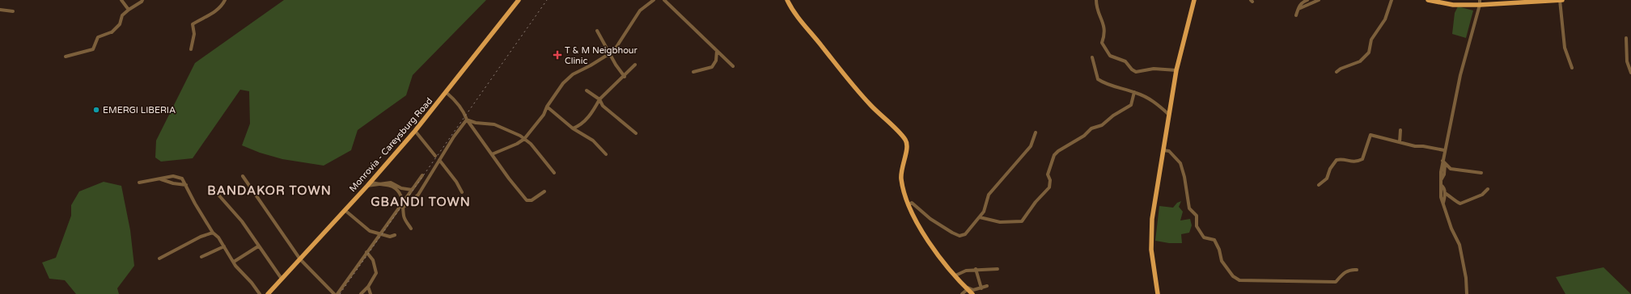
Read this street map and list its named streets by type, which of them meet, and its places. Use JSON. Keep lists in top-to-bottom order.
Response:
{
  "streets": {
    "main road": ["Monrovia - Careysburg Road"]
  },
  "districts": ["BANDAKOR TOWN", "GBANDI TOWN"],
  "places": {
    "health": ["T & M Neigbhour Clinic"],
    "other": ["EMERGI LIBERIA"]
  }
}
